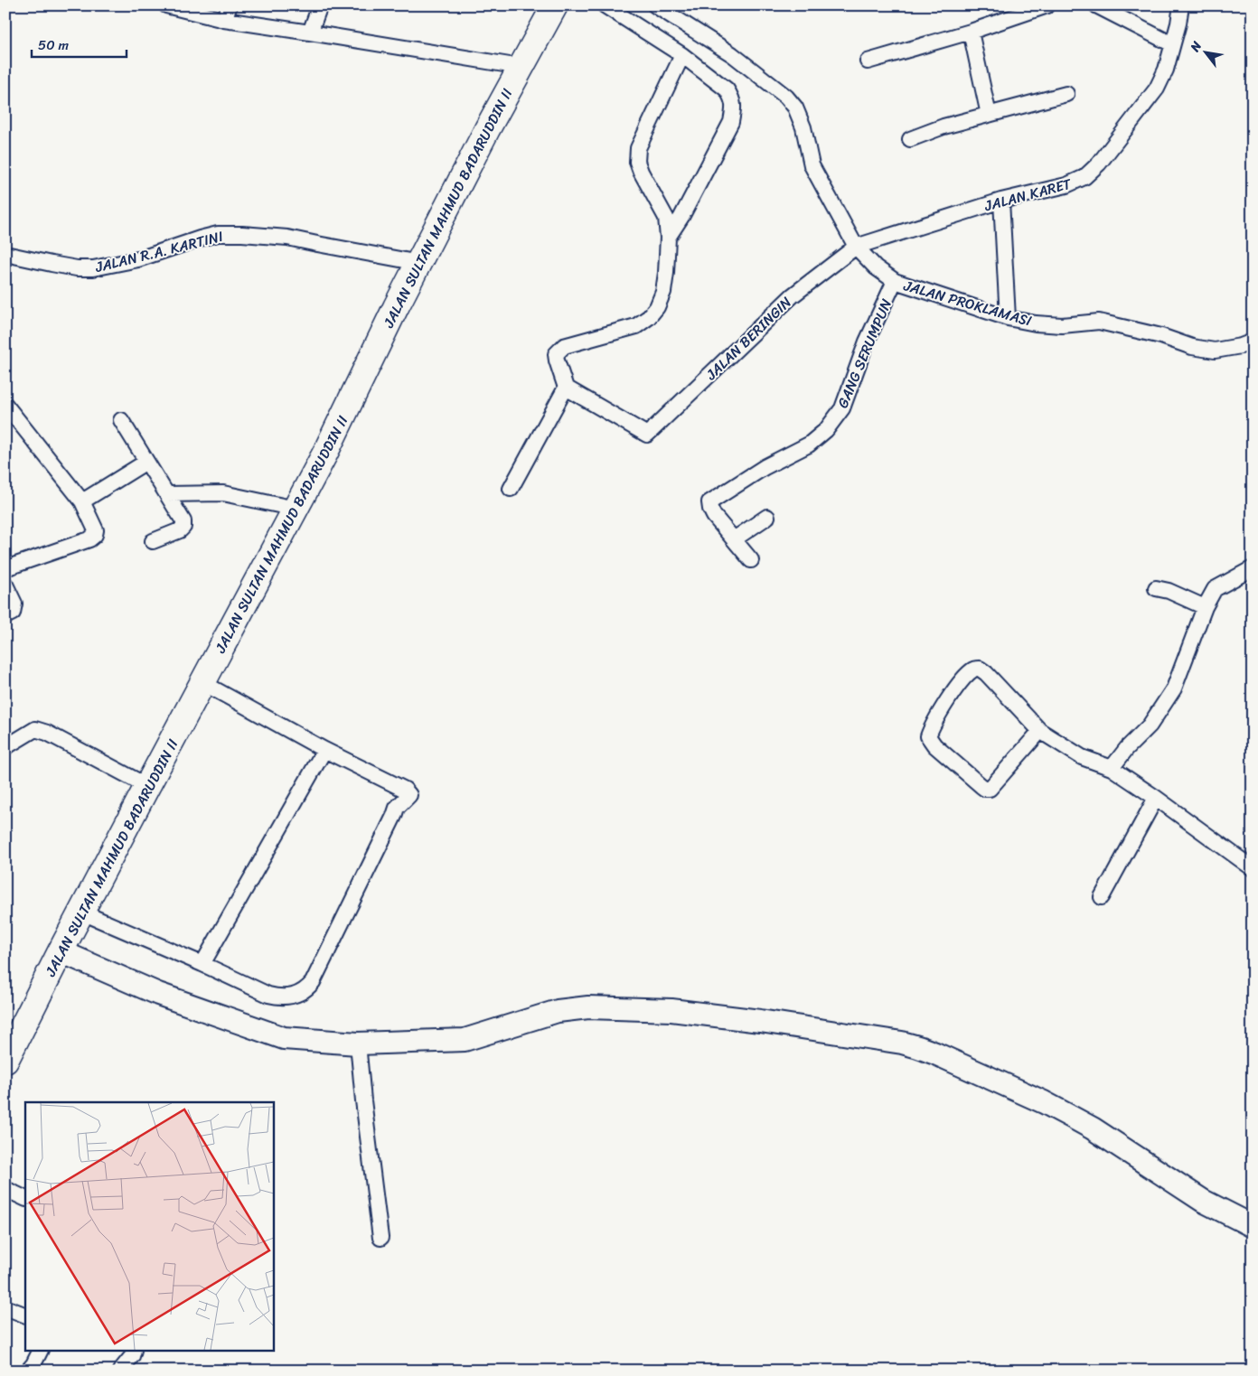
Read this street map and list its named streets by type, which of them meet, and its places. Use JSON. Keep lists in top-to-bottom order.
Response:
{
  "streets": {
    "highway": ["JALAN SULTAN MAHMUD BADARUDDIN II"],
    "street": [
      "JALAN KARET",
      "JALAN R.A. KARTINI",
      "JALAN PROKLAMASI",
      "JALAN BERINGIN",
      "GANG SERUMPUN"
    ]
  },
  "crossings": [
    ["JALAN KARET", "JALAN PROKLAMASI"],
    ["JALAN KARET", "JALAN BERINGIN"],
    ["JALAN SULTAN MAHMUD BADARUDDIN II", "JALAN R.A. KARTINI"],
    ["JALAN PROKLAMASI", "JALAN BERINGIN"],
    ["JALAN PROKLAMASI", "GANG SERUMPUN"]
  ],
  "scale_bar": "50 m",
  "north": "top left"
}
